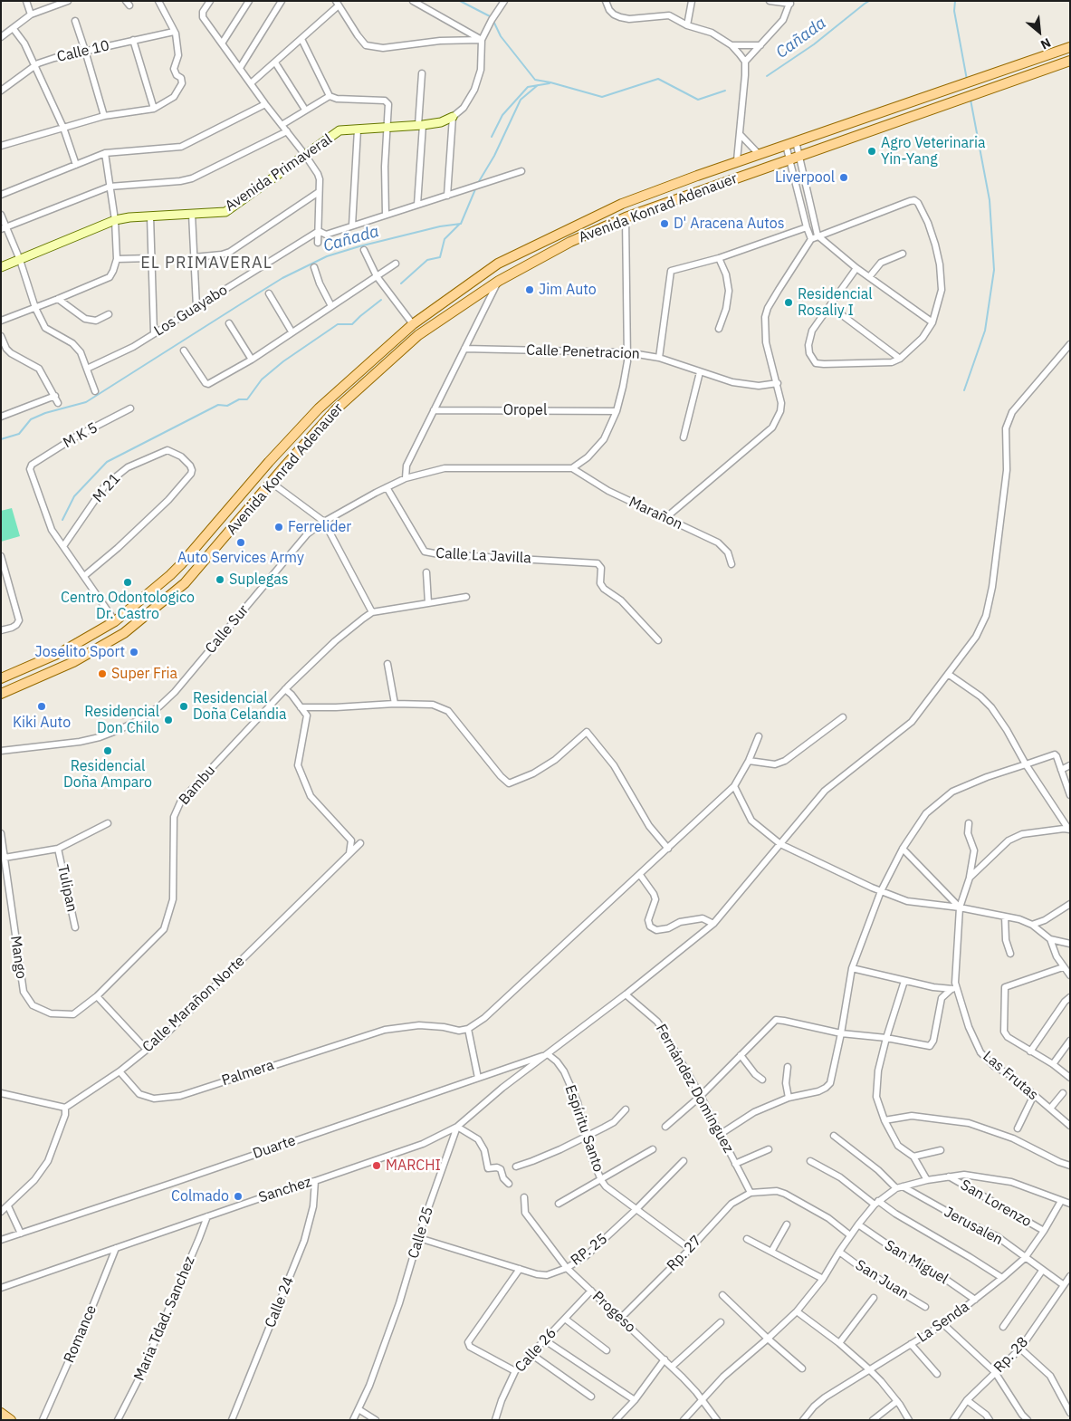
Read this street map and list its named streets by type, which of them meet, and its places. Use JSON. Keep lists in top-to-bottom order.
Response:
{
  "streets": {
    "main road": ["Avenida Konrad Adenauer"],
    "street": [
      "Calle 10",
      "Avenida Primaveral",
      "Los Guayabo",
      "Calle Penetracion",
      "Oropel",
      "M K 5",
      "M 21",
      "Marañon",
      "Calle La Javilla",
      "Calle Sur",
      "Bambu",
      "Tulipan",
      "Mango",
      "Calle Marañon Norte",
      "Palmera",
      "Las Frutas",
      "Fernández Domínguez",
      "Espíritu Santo",
      "Duarte",
      "Sanchez",
      "San Lorenzo",
      "Jerusalen",
      "Calle 25",
      "RP. 25",
      "Rp. 27",
      "San Miguel",
      "San Juan",
      "Calle 24",
      "Progeso",
      "Maria Tdad. Sanchez",
      "La Senda",
      "Romance",
      "Calle 26",
      "Rp. 28"
    ]
  },
  "crossings": [
    ["M K 5", "M 21"],
    ["Marañon", "Calle Sur"],
    ["Calle La Javilla", "Calle Sur"],
    ["Bambu", "Mango"],
    ["Calle Marañon Norte", "Palmera"],
    ["Fernández Domínguez", "Sanchez"],
    ["Fernández Domínguez", "Rp. 27"],
    ["Espíritu Santo", "Duarte"],
    ["Espíritu Santo", "Sanchez"],
    ["Espíritu Santo", "RP. 25"],
    ["Espíritu Santo", "Rp. 27"],
    ["Duarte", "Sanchez"],
    ["Sanchez", "Calle 25"],
    ["Sanchez", "Calle 24"],
    ["Sanchez", "Maria Tdad. Sanchez"],
    ["Sanchez", "Romance"],
    ["San Lorenzo", "La Senda"],
    ["Jerusalen", "La Senda"],
    ["Jerusalen", "Rp. 28"],
    ["Calle 25", "RP. 25"],
    ["RP. 25", "Progeso"],
    ["Rp. 27", "Progeso"],
    ["San Miguel", "La Senda"],
    ["Progeso", "Calle 26"]
  ],
  "districts": ["EL PRIMAVERAL"],
  "water": ["Cañada"],
  "places": [
    "Agro Veterinaria Yin-Yang",
    "Liverpool",
    "D' Aracena Autos",
    "Jim Auto",
    "Residencial Rosaliy I",
    "Ferrelider",
    "Auto Services Army",
    "Suplegas",
    "Centro Odontologico Dr. Castro",
    "Joselito Sport",
    "Super Fria",
    "Kiki Auto",
    "Residencial Doña Celandia",
    "Residencial Don Chilo",
    "Residencial Doña Amparo",
    "MARCHI",
    "Colmado"
  ],
  "north": "bottom right"
}
